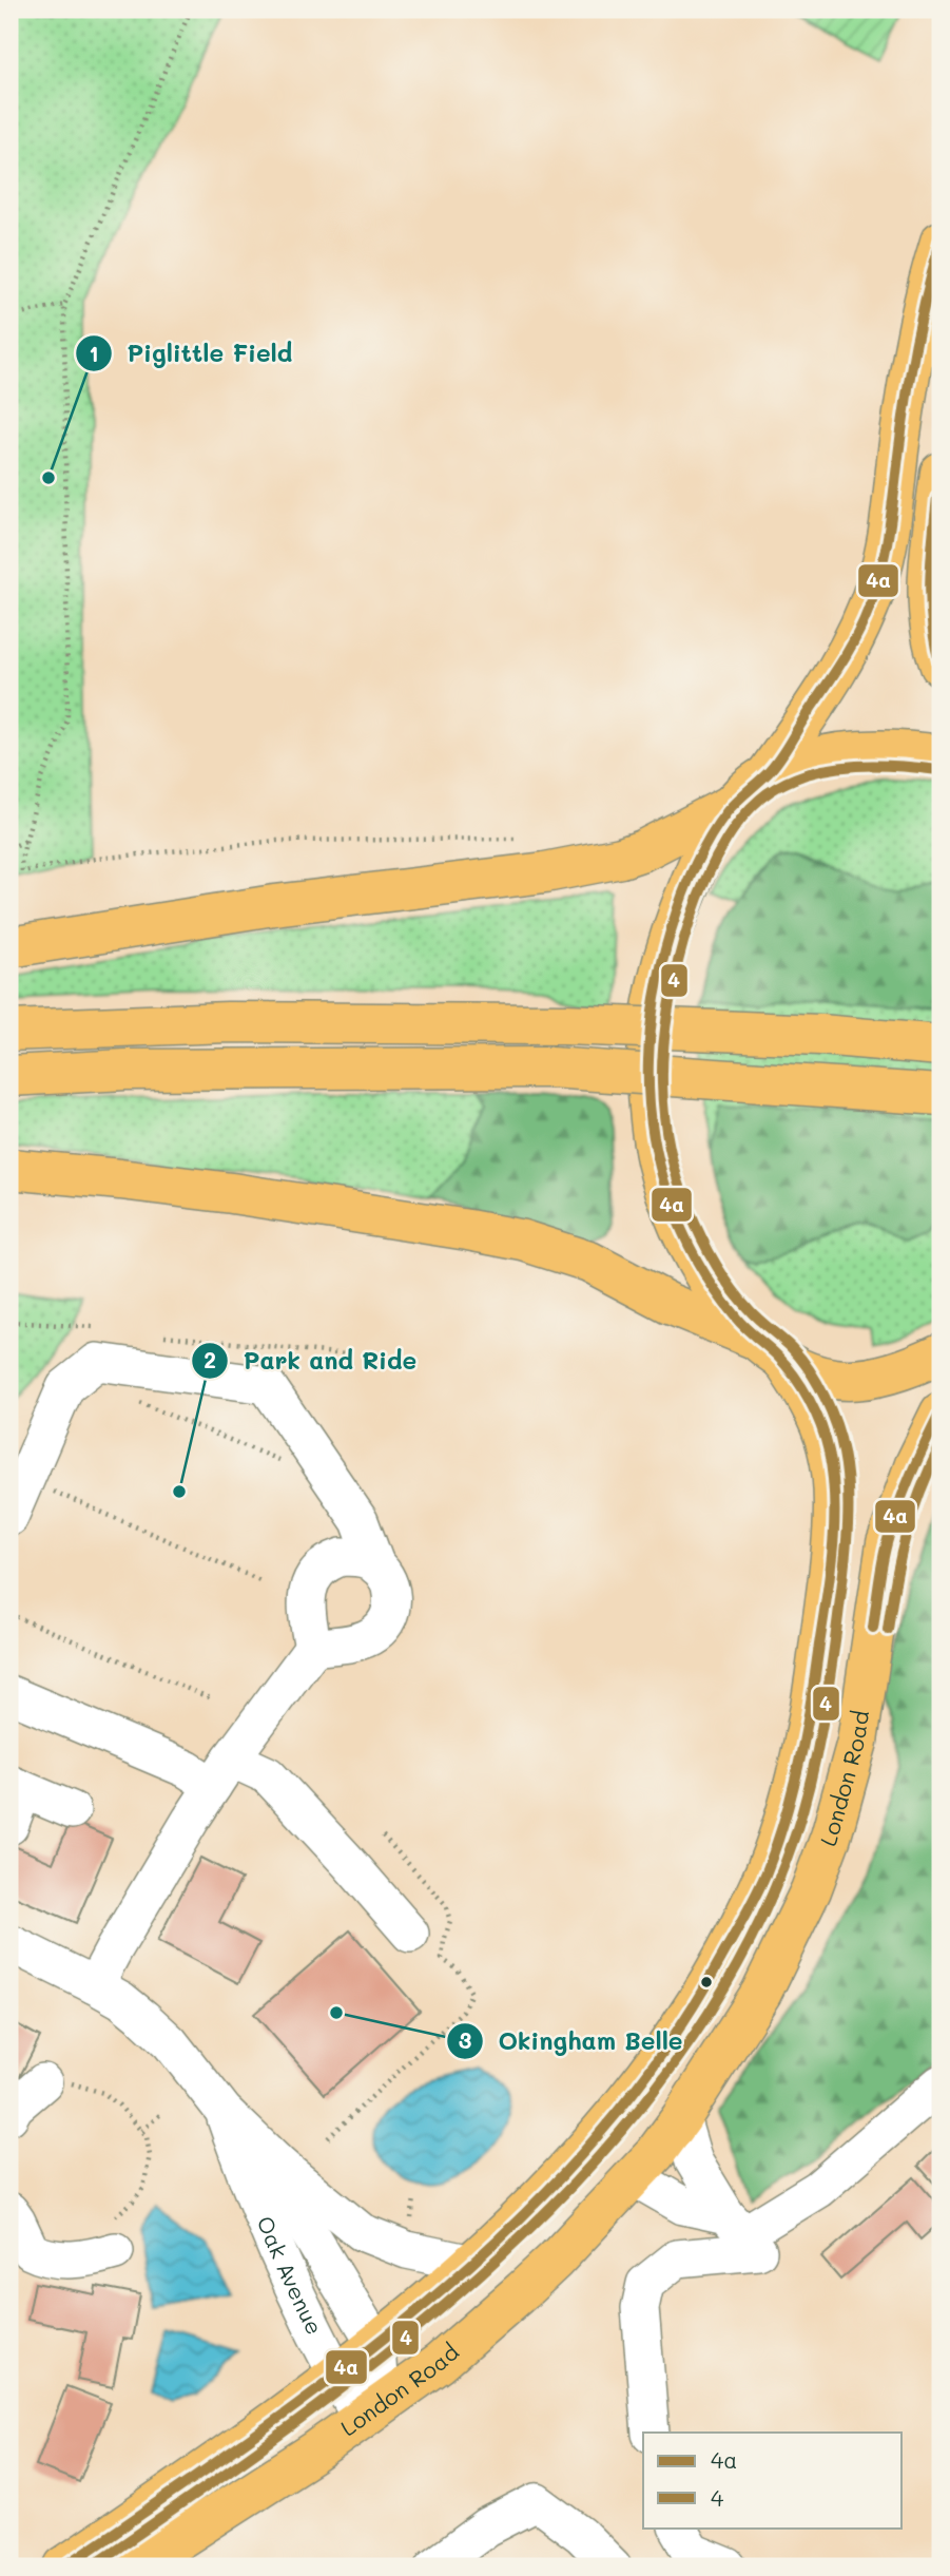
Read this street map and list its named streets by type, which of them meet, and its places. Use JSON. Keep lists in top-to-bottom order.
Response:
{
  "streets": {
    "main road": ["London Road"],
    "street": ["Oak Avenue"]
  },
  "crossings": [
    ["London Road", "Oak Avenue"]
  ],
  "places": ["Piglittle Field", "Park and Ride", "Okingham Belle"],
  "lines": ["transit line 4a", "transit line 4"],
  "legend": ["4a", "4"]
}
